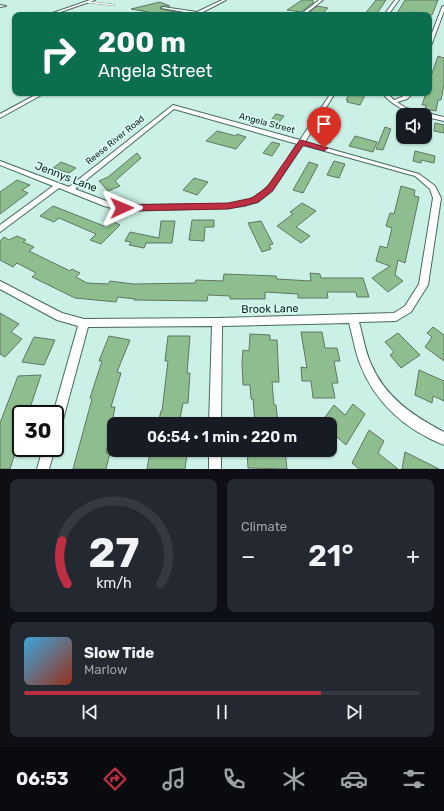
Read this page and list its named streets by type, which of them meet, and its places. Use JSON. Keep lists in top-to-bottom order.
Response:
{
  "streets": {
    "street": [
      "Angela Street",
      "Reese River Road",
      "Jennys Lane",
      "Brook Lane"
    ]
  },
  "crossings": [
    ["Angela Street", "Reese River Road"],
    ["Angela Street", "Jennys Lane"],
    ["Angela Street", "Brook Lane"],
    ["Reese River Road", "Jennys Lane"]
  ],
  "page": {
    "turn": ["200 m", "Angela Street"],
    "limit": "30",
    "trip": "06:54 · 1 min · 220 m",
    "tile": "Climate",
    "heat": ["−", "21°", "+"],
    "song": ["Slow Tide", "Marlow"],
    "tabs": "06:53",
    "gauge": ["27", "km/h"]
  }
}
